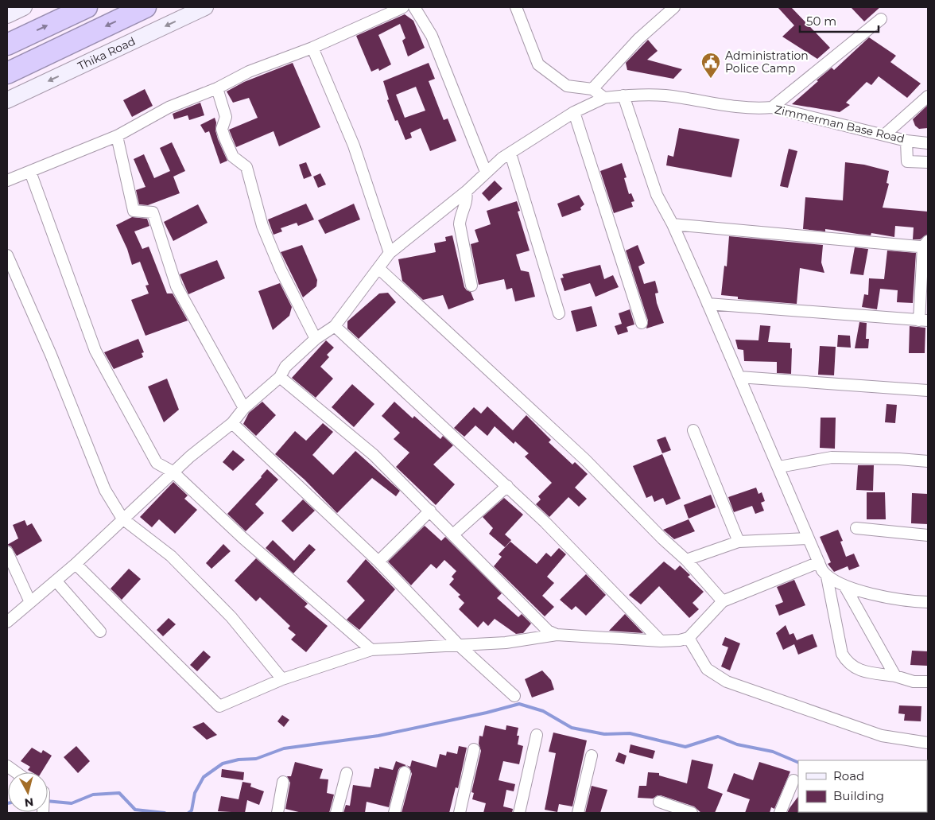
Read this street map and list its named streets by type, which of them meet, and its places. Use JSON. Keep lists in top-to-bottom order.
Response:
{
  "streets": {
    "main road": ["Thika Road"],
    "street": ["Zimmerman Base Road"]
  },
  "one_way": ["Thika Road"],
  "places": {
    "public building": ["Administration Police Camp"]
  },
  "legend": ["Road", "Building"],
  "scale_bar": "50 m",
  "north": "bottom"
}
